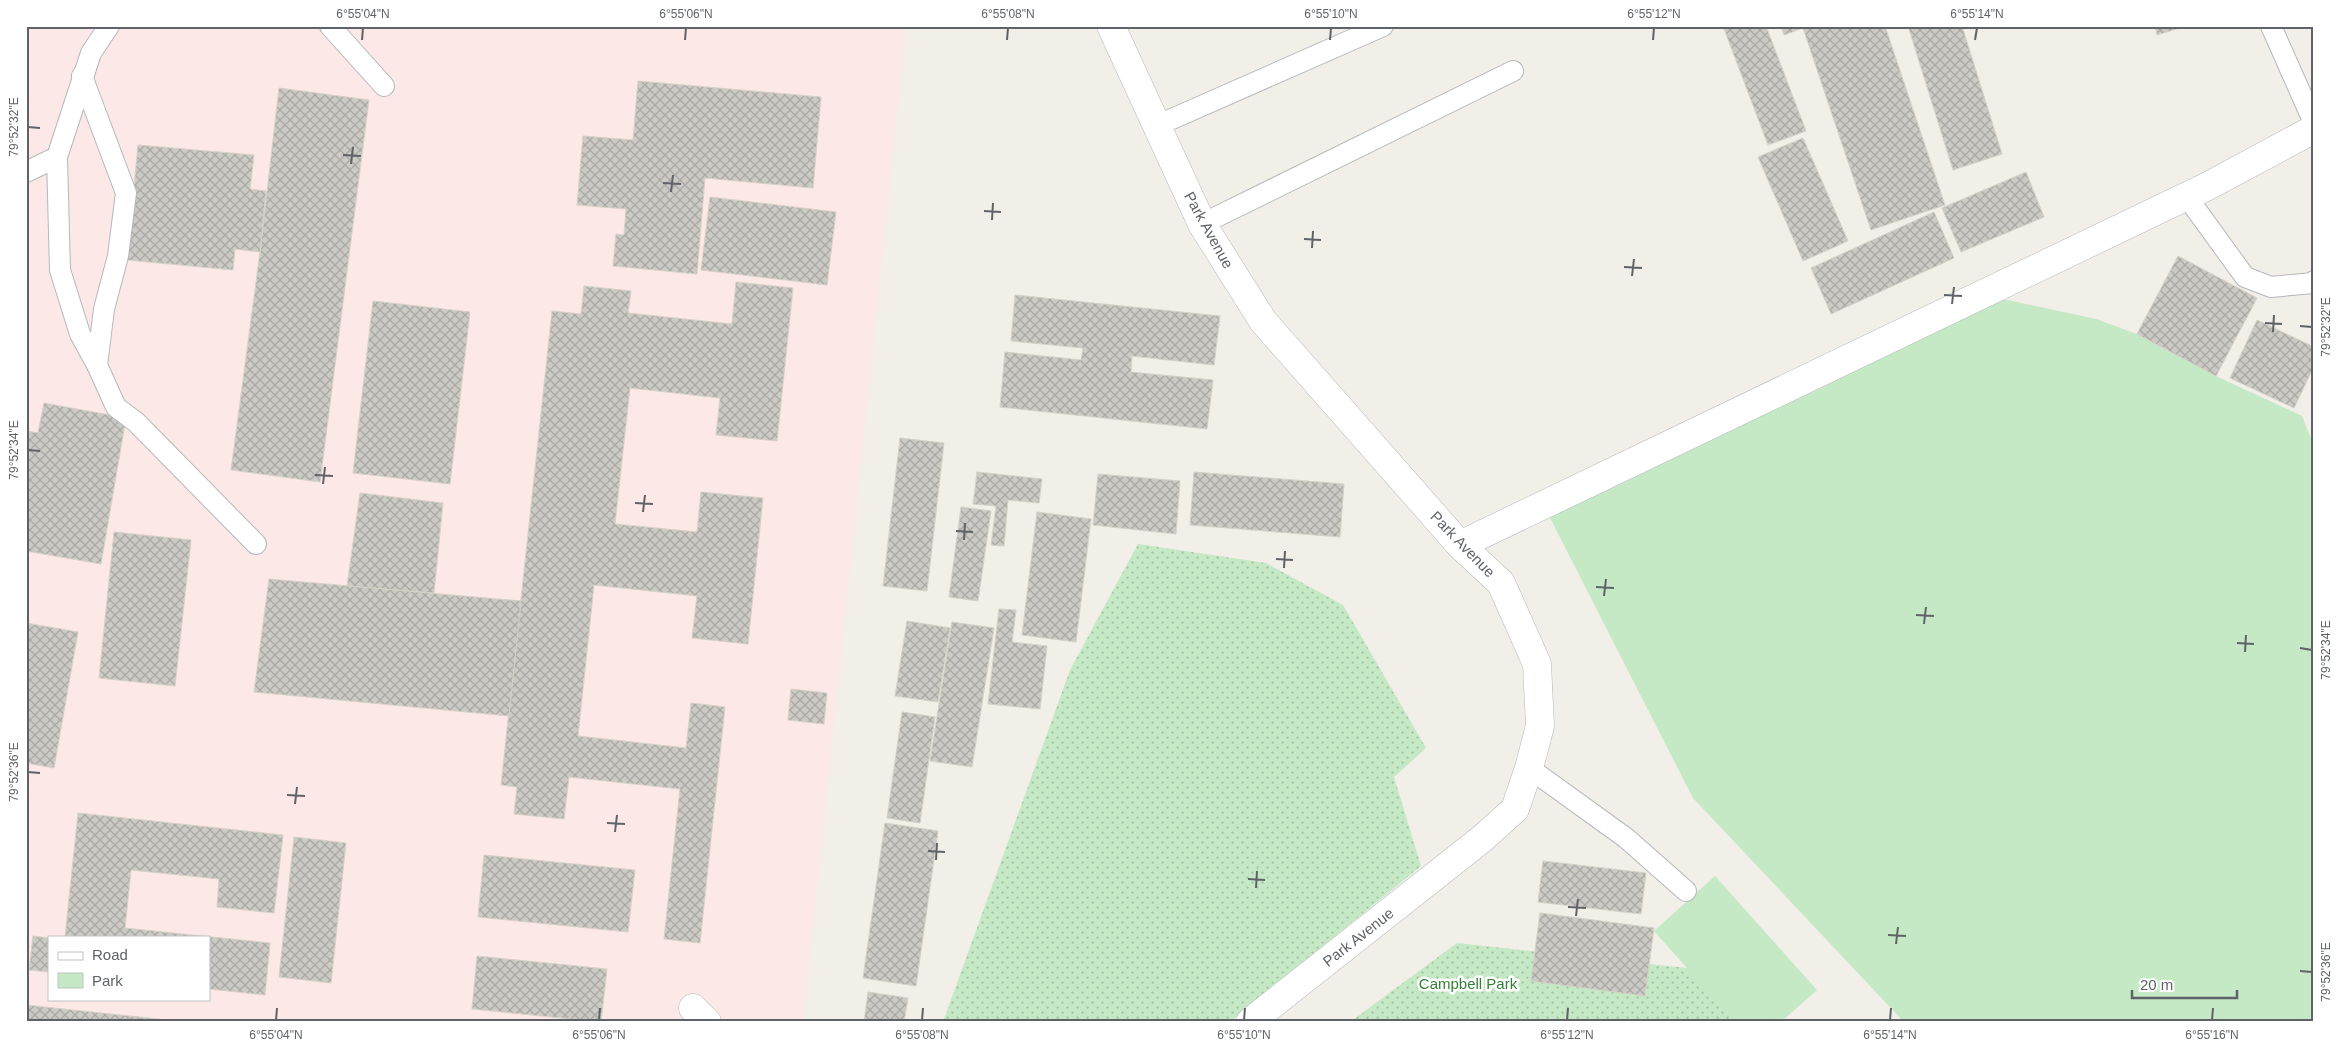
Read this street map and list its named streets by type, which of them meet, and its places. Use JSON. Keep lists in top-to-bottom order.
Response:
{
  "streets": {
    "street": ["Park Avenue"]
  },
  "parks": ["Campbell Park"],
  "legend": ["Road", "Park"],
  "scale_bar": "20 m",
  "coordinates": [
    "6°55'04\"N",
    "6°55'06\"N",
    "6°55'08\"N",
    "6°55'10\"N",
    "6°55'12\"N",
    "6°55'14\"N",
    "79°52'32\"E",
    "79°52'34\"E",
    "79°52'36\"E",
    "6°55'16\"N"
  ]
}
